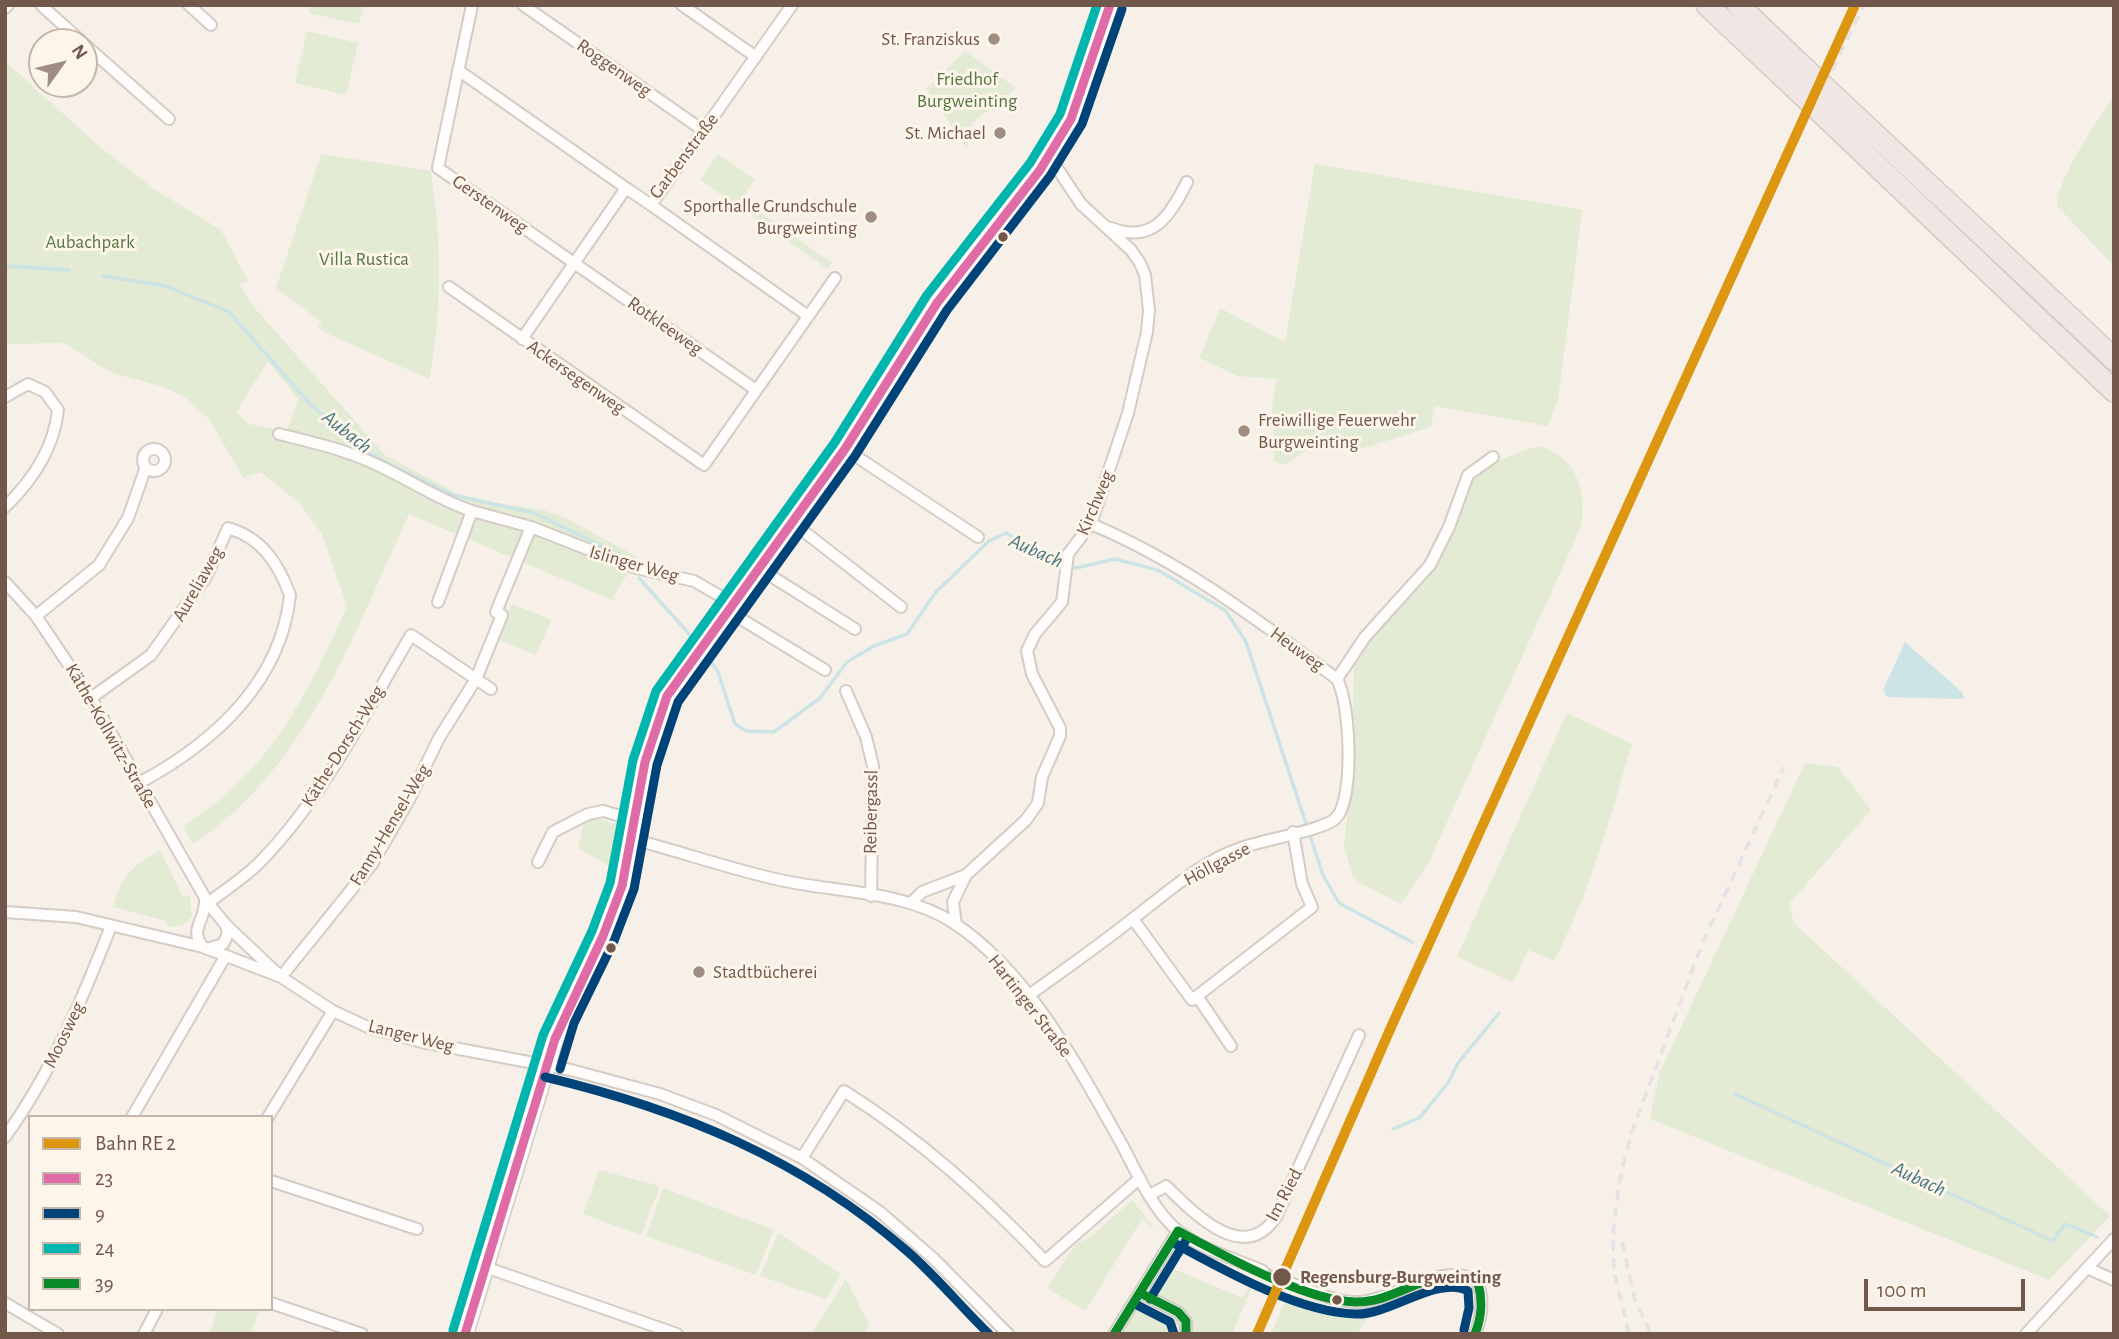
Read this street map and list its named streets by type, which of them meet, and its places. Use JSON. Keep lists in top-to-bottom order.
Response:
{
  "streets": {
    "street": [
      "Roggenweg",
      "Garbenstraße",
      "Gerstenweg",
      "Rotkleeweg",
      "Ackersegenweg",
      "Kirchweg",
      "Islinger Weg",
      "Aureliaweg",
      "Heuweg",
      "Käthe-Kollwitz-Straße",
      "Käthe-Dorsch-Weg",
      "Reibergassl",
      "Fanny-Hensel-Weg",
      "Höllgasse",
      "Hartinger Straße",
      "Moosweg",
      "Langer Weg",
      "Im Ried"
    ]
  },
  "crossings": [
    ["Roggenweg", "Garbenstraße"],
    ["Garbenstraße", "Gerstenweg"],
    ["Garbenstraße", "Rotkleeweg"],
    ["Garbenstraße", "Ackersegenweg"],
    ["Gerstenweg", "Rotkleeweg"],
    ["Rotkleeweg", "Ackersegenweg"],
    ["Kirchweg", "Heuweg"],
    ["Kirchweg", "Hartinger Straße"],
    ["Aureliaweg", "Käthe-Kollwitz-Straße"],
    ["Heuweg", "Höllgasse"],
    ["Käthe-Kollwitz-Straße", "Käthe-Dorsch-Weg"],
    ["Käthe-Kollwitz-Straße", "Fanny-Hensel-Weg"],
    ["Käthe-Kollwitz-Straße", "Langer Weg"],
    ["Käthe-Dorsch-Weg", "Fanny-Hensel-Weg"],
    ["Reibergassl", "Hartinger Straße"],
    ["Fanny-Hensel-Weg", "Langer Weg"],
    ["Höllgasse", "Hartinger Straße"],
    ["Hartinger Straße", "Im Ried"],
    ["Moosweg", "Langer Weg"]
  ],
  "water": ["Aubach"],
  "parks": ["Friedhof Burgweinting", "Aubachpark", "Villa Rustica"],
  "places": [
    "St. Franziskus",
    "St. Michael",
    "Sporthalle Grundschule Burgweinting",
    "Freiwillige Feuerwehr Burgweinting",
    "Stadtbücherei",
    "Regensburg-Burgweinting"
  ],
  "lines": [
    "transit line 23",
    "transit line 24",
    "transit line 9",
    "transit line 39"
  ],
  "legend": [
    "Bahn RE 2",
    "23",
    "9",
    "24",
    "39"
  ],
  "scale_bar": "100 m",
  "north": "top right"
}
